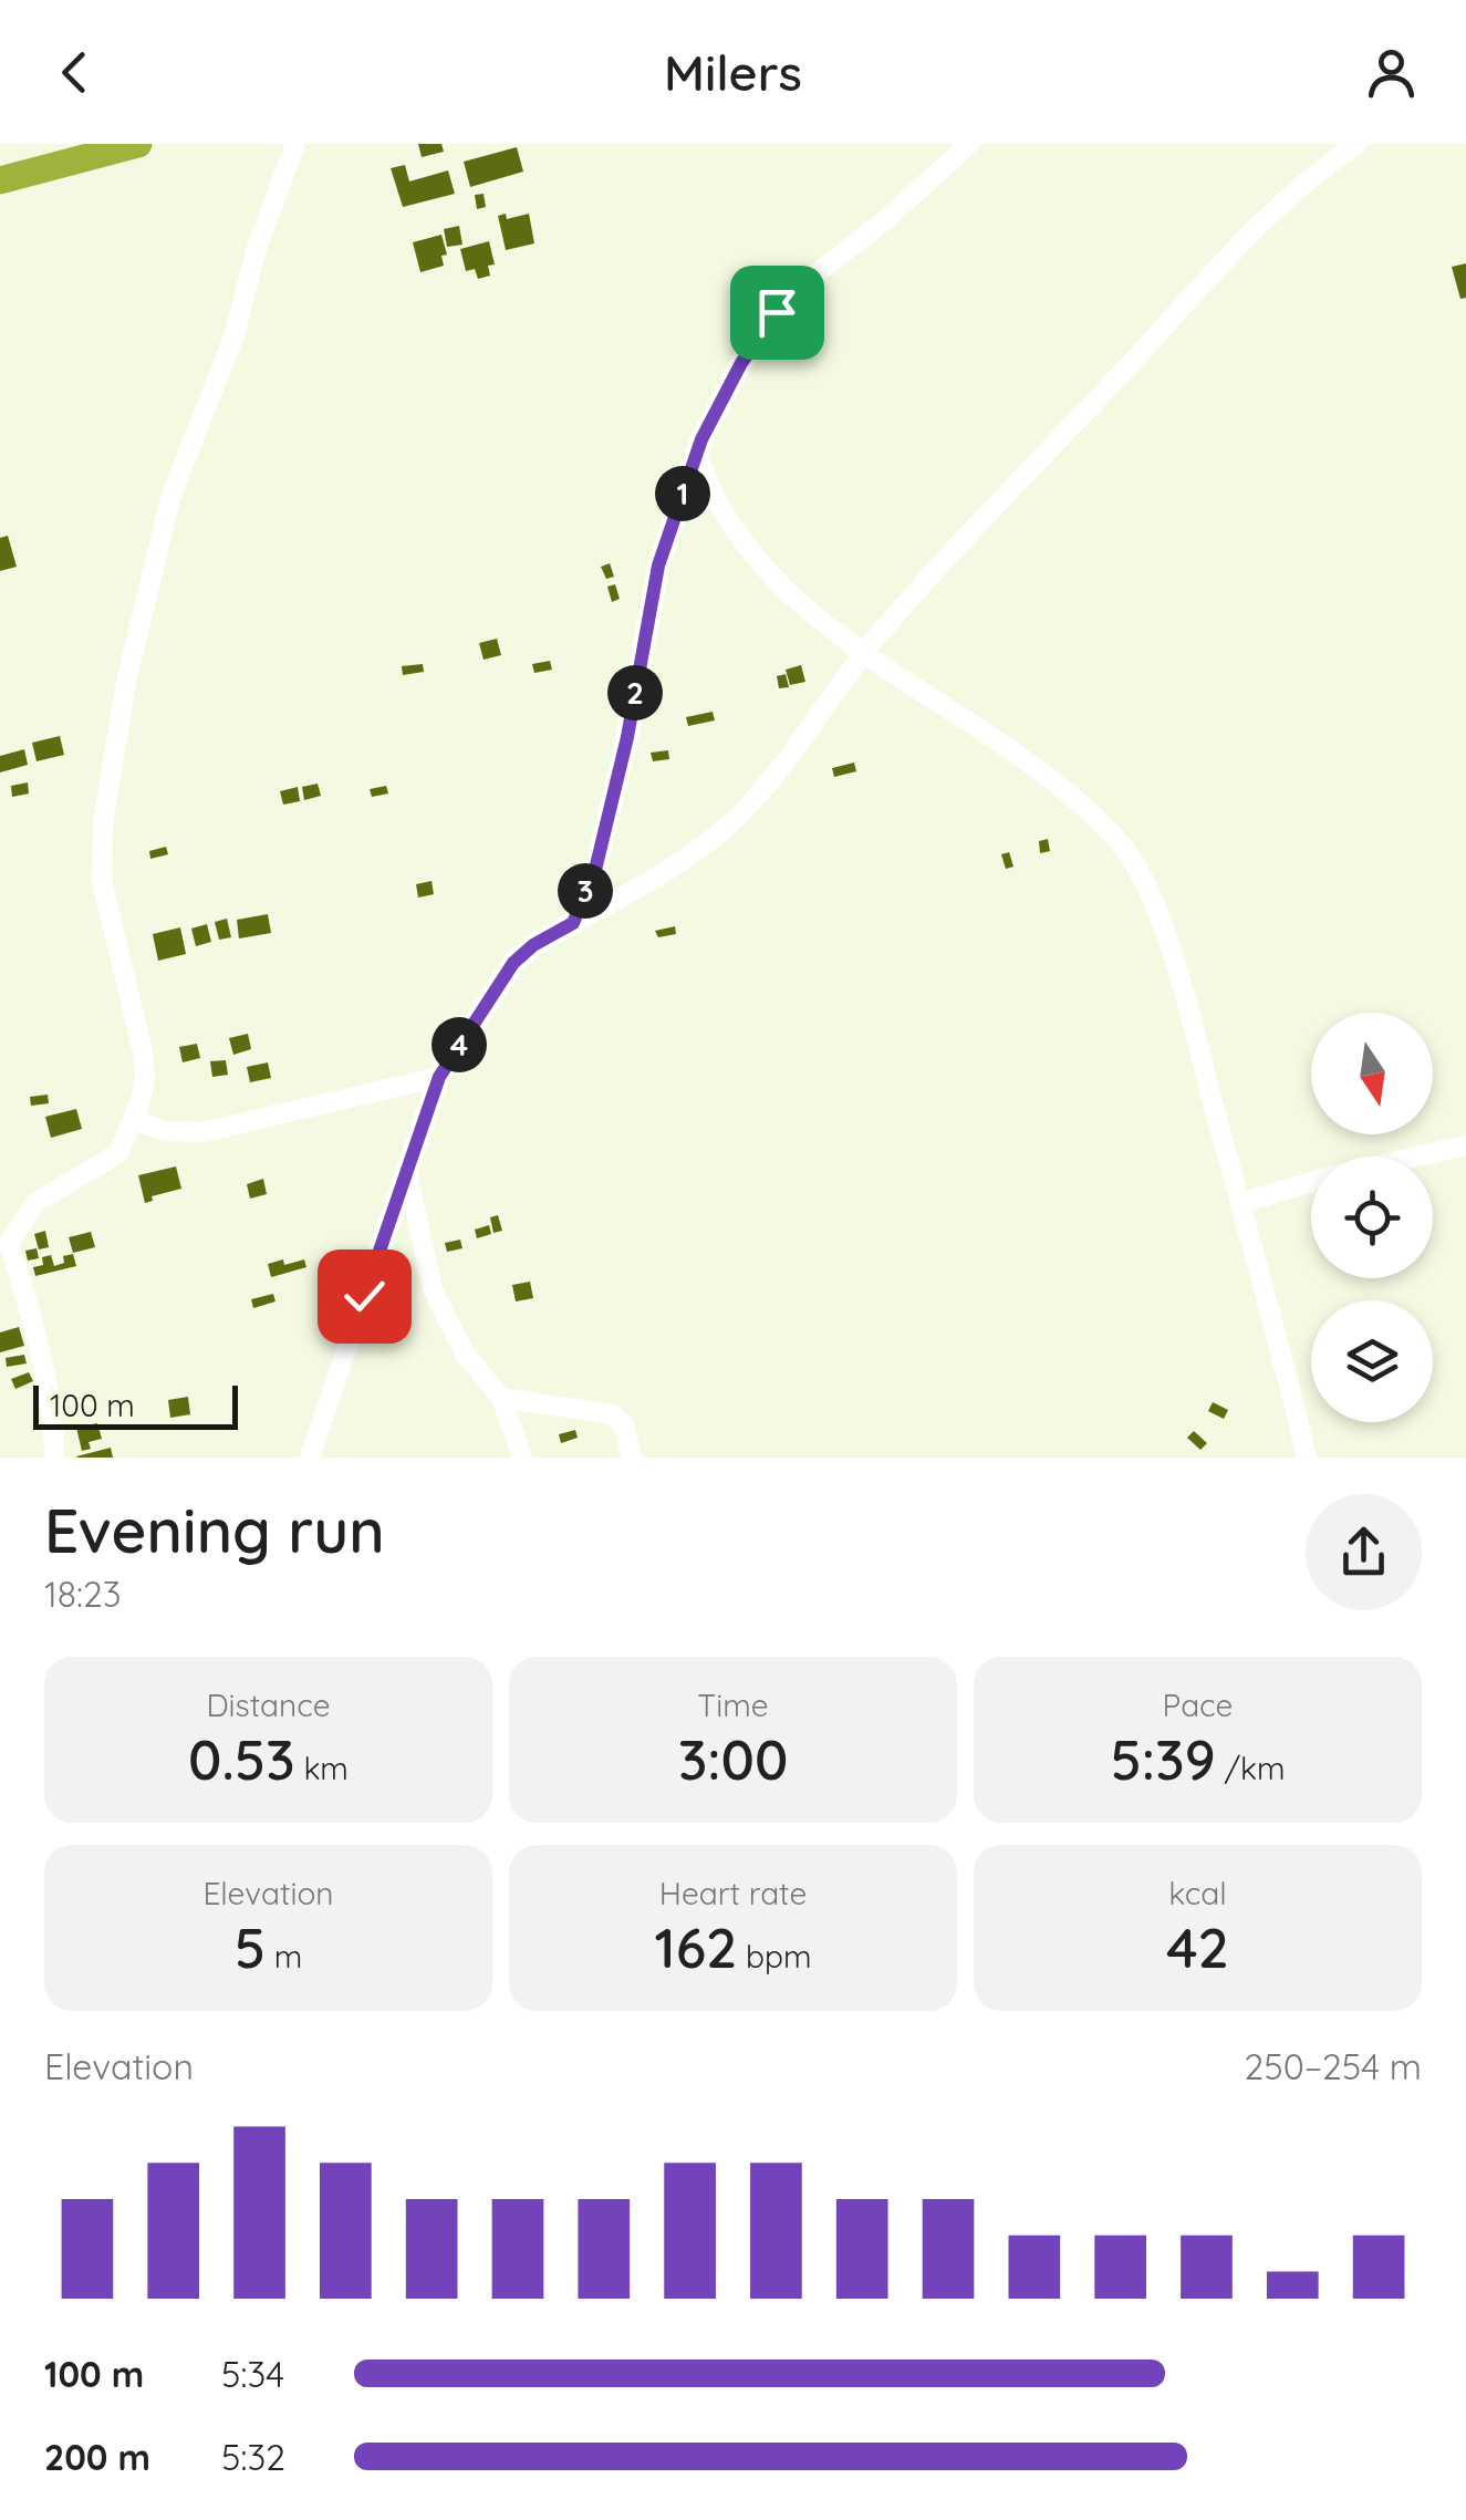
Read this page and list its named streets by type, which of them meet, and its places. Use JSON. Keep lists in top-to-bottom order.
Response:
{
  "scale_bar": "100 m",
  "north": "bottom",
  "page": {
    "header": "Milers",
    "pins": [
      "1",
      "2",
      "3",
      "4"
    ],
    "scale": "100 m",
    "heading": ["Evening run", "18:23"],
    "stats": [
      ["Distance", "0.53 km"],
      ["Time", "3:00"],
      ["Pace", "5:39 /km"],
      ["Elevation", "5 m"],
      ["Heart rate", "162 bpm"],
      ["kcal", "42"]
    ],
    "chart": ["Elevation", "250–254 m"],
    "list": [
      {
        "name": "100 m",
        "note": "5:34"
      },
      {
        "name": "200 m",
        "note": "5:32"
      }
    ]
  }
}
